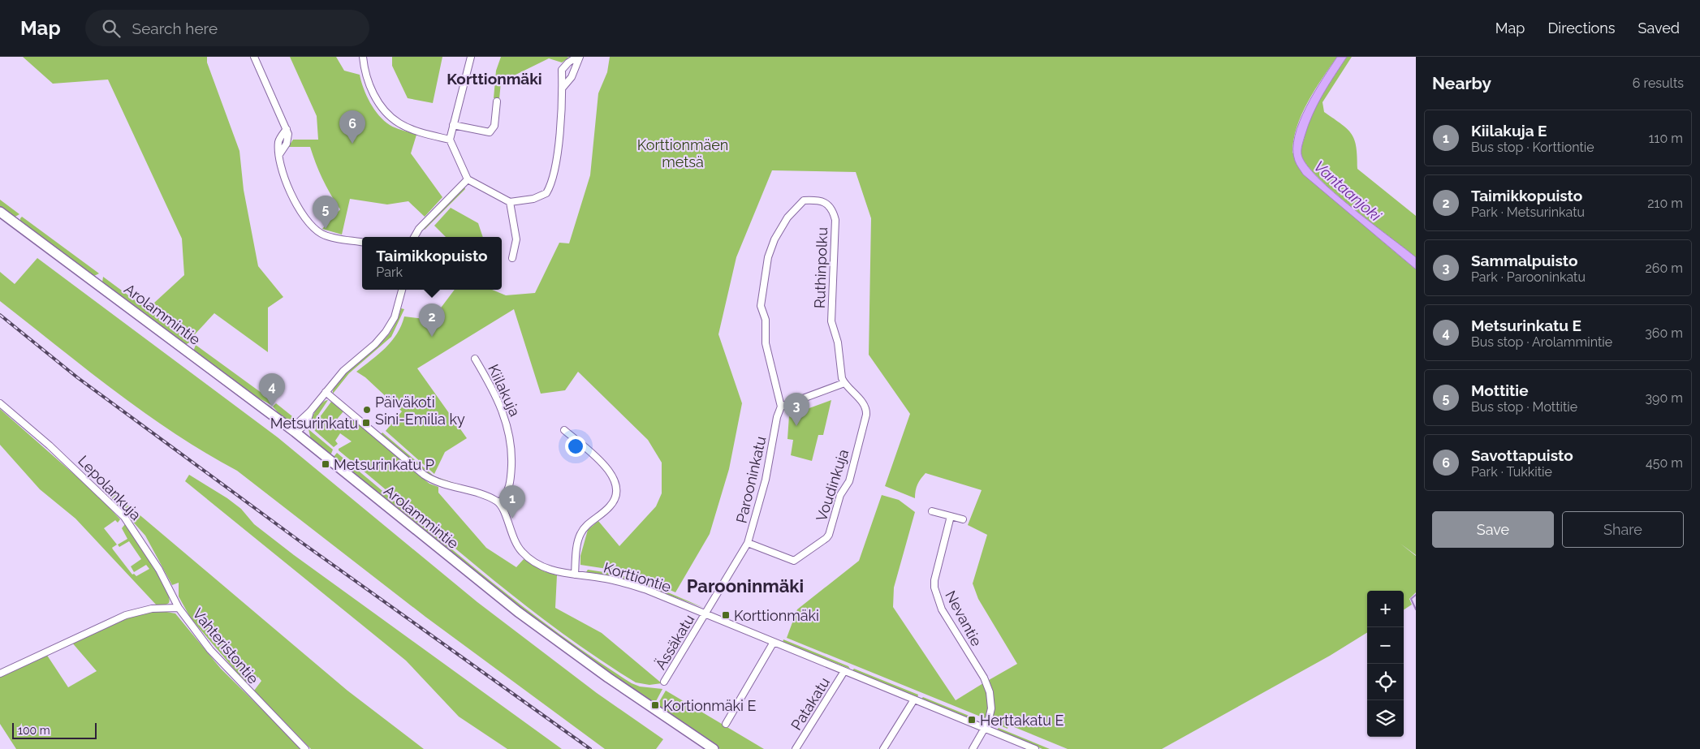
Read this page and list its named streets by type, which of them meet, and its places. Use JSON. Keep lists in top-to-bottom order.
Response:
{
  "streets": {
    "street": [
      "Ruthinpolku",
      "Arolammintie",
      "Kiilakuja",
      "Parooninkatu",
      "Voudinkuja",
      "Lepolankuja",
      "Korttiontie",
      "Nevantie",
      "Ässäkatu",
      "Vahteristontie",
      "Patakatu"
    ]
  },
  "crossings": [
    ["Ruthinpolku", "Parooninkatu"],
    ["Ruthinpolku", "Voudinkuja"],
    ["Kiilakuja", "Korttiontie"],
    ["Parooninkatu", "Voudinkuja"],
    ["Parooninkatu", "Korttiontie"],
    ["Parooninkatu", "Ässäkatu"],
    ["Lepolankuja", "Vahteristontie"],
    ["Korttiontie", "Nevantie"],
    ["Korttiontie", "Ässäkatu"],
    ["Korttiontie", "Patakatu"]
  ],
  "districts": ["Korttionmäki", "Parooninmäki"],
  "water": ["Vantaanjoki"],
  "parks": ["Korttionmäen metsä"],
  "places": {
    "other": ["Päiväkoti Sini-Emilia ky"],
    "transit": [
      "Metsurinkatu",
      "Metsurinkatu P",
      "Korttionmäki",
      "Kortionmäki E",
      "Herttakatu E"
    ]
  },
  "scale_bar": "100 m",
  "page": {
    "header": "Map",
    "search": "Search here",
    "nav": ["Map", "Directions", "Saved"],
    "heading": ["Nearby", "6 results"],
    "list": [
      {
        "mark": "1",
        "name": "Kiilakuja E",
        "note": "Bus stop · Korttiontie",
        "value": "110 m"
      },
      {
        "mark": "2",
        "name": "Taimikkopuisto",
        "note": "Park · Metsurinkatu",
        "value": "210 m"
      },
      {
        "mark": "3",
        "name": "Sammalpuisto",
        "note": "Park · Parooninkatu",
        "value": "260 m"
      },
      {
        "mark": "4",
        "name": "Metsurinkatu E",
        "note": "Bus stop · Arolammintie",
        "value": "360 m"
      },
      {
        "mark": "5",
        "name": "Mottitie",
        "note": "Bus stop · Mottitie",
        "value": "390 m"
      },
      {
        "mark": "6",
        "name": "Savottapuisto",
        "note": "Park · Tukkitie",
        "value": "450 m"
      }
    ],
    "pins": [
      "6",
      "5",
      "2",
      "4",
      "3",
      "1"
    ],
    "popup": ["Taimikkopuisto", "Park"],
    "buttons": ["Save", "Share"],
    "map_buttons": ["+", "−"],
    "scale": "100 m"
  }
}
